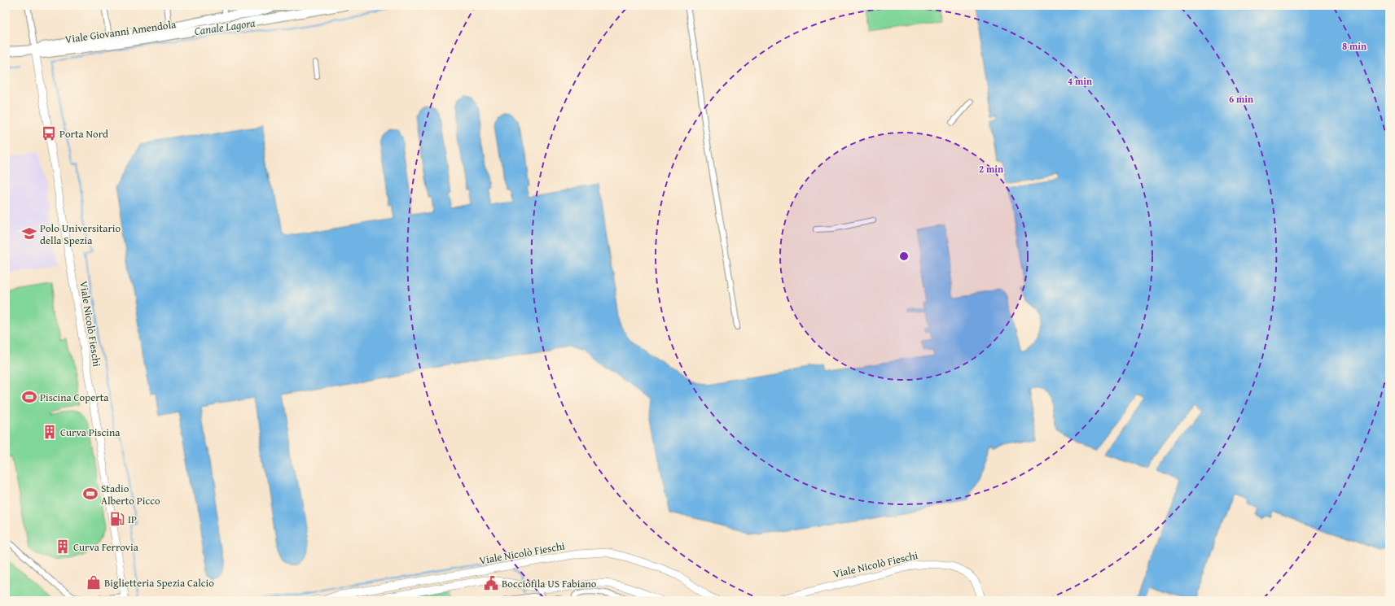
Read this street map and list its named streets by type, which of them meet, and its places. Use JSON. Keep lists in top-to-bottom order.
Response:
{
  "streets": {
    "main road": ["Viale Giovanni Amendola", "Viale Nicolò Fieschi"]
  },
  "crossings": [
    ["Viale Giovanni Amendola", "Viale Nicolò Fieschi"]
  ],
  "water": ["Canale Lagora"],
  "places": {
    "bus stop": ["Porta Nord"],
    "school or university": ["Polo Universitario della Spezia"],
    "sports": ["Piscina Coperta", "Stadio Alberto Picco"],
    "building": ["Curva Piscina", "Curva Ferrovia"],
    "fuel station": ["IP"],
    "shop": ["Biglietteria Spezia Calcio"],
    "public building": ["Bocciofila US Fabiano"]
  },
  "rings": [
    "8 min",
    "4 min",
    "6 min",
    "2 min"
  ]
}
